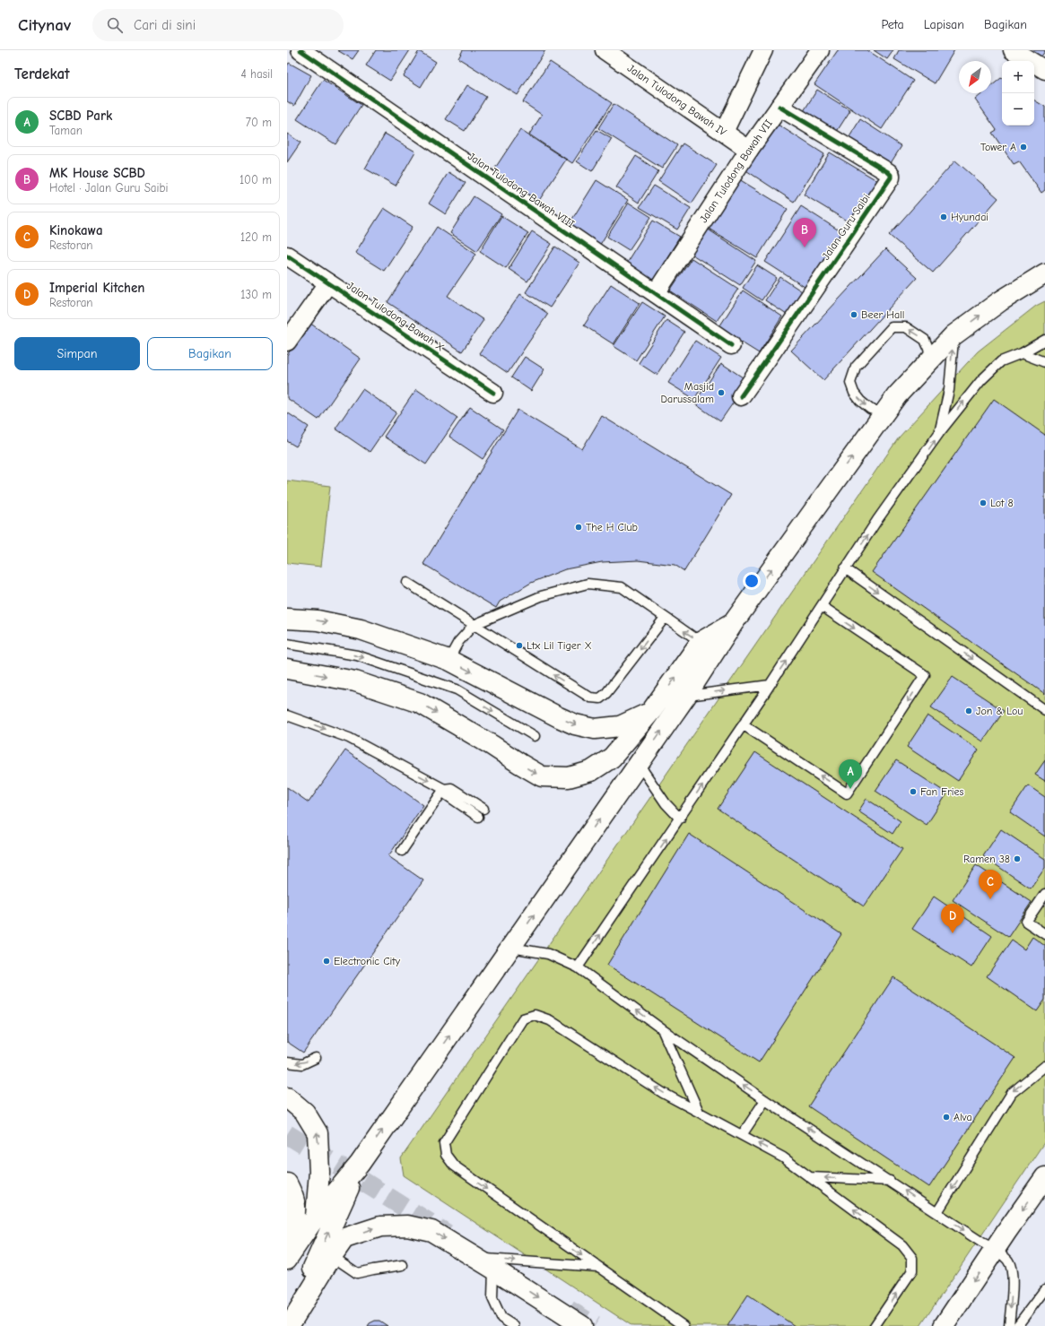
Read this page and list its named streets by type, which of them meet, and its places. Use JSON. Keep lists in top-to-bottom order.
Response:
{
  "streets": {
    "street": [
      "Jalan Tulodong Bawah IV",
      "Jalan Tulodong Bawah VII",
      "Jalan Tulodong Bawah VIII",
      "Jalan Guru Saibi",
      "Jalan Tulodong Bawah X"
    ]
  },
  "crossings": [
    ["Jalan Tulodong Bawah IV", "Jalan Tulodong Bawah VII"],
    ["Jalan Tulodong Bawah VII", "Jalan Tulodong Bawah VIII"],
    ["Jalan Tulodong Bawah VII", "Jalan Guru Saibi"]
  ],
  "places": [
    "Tower A",
    "Hyundai",
    "Beer Hall",
    "Masjid Darussalam",
    "Lot 8",
    "The H Club",
    "Ltx Lil Tiger X",
    "Jon & Lou",
    "Fan Fries",
    "Ramen 38",
    "Electronic City",
    "Alva"
  ],
  "north": "bottom left",
  "page": {
    "header": "Citynav",
    "search": "Cari di sini",
    "nav": ["Peta", "Lapisan", "Bagikan"],
    "heading": ["Terdekat", "4 hasil"],
    "map_buttons": ["+", "−"],
    "list": [
      {
        "mark": "A",
        "name": "SCBD Park",
        "note": "Taman",
        "value": "70 m"
      },
      {
        "mark": "B",
        "name": "MK House SCBD",
        "note": "Hotel · Jalan Guru Saibi",
        "value": "100 m"
      },
      {
        "mark": "C",
        "name": "Kinokawa",
        "note": "Restoran",
        "value": "120 m"
      },
      {
        "mark": "D",
        "name": "Imperial Kitchen",
        "note": "Restoran",
        "value": "130 m"
      }
    ],
    "pins": [
      "B",
      "A",
      "C",
      "D"
    ],
    "buttons": ["Simpan", "Bagikan"]
  }
}
